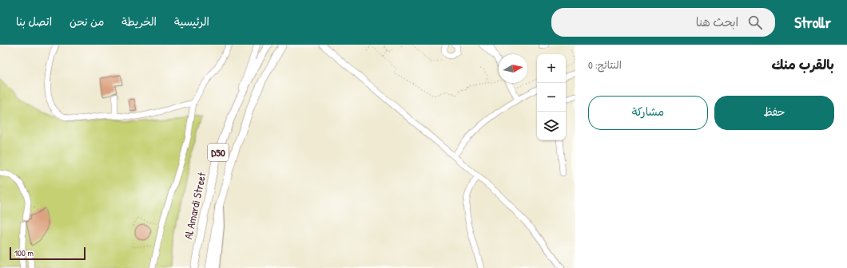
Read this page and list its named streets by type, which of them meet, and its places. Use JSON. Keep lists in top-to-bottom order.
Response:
{
  "streets": {
    "main road": ["D50", "Al Amardi Street"]
  },
  "scale_bar": "100 m",
  "north": "right",
  "page": {
    "header": "Strollr",
    "search": "ابحث هنا",
    "nav": [
      "الرئيسية",
      "الخريطة",
      "من نحن",
      "اتصل بنا"
    ],
    "heading": ["بالقرب منك", "النتائج: 0"],
    "map_buttons": ["+", "−"],
    "buttons": ["حفظ", "مشاركة"],
    "scale": "100 m"
  }
}
